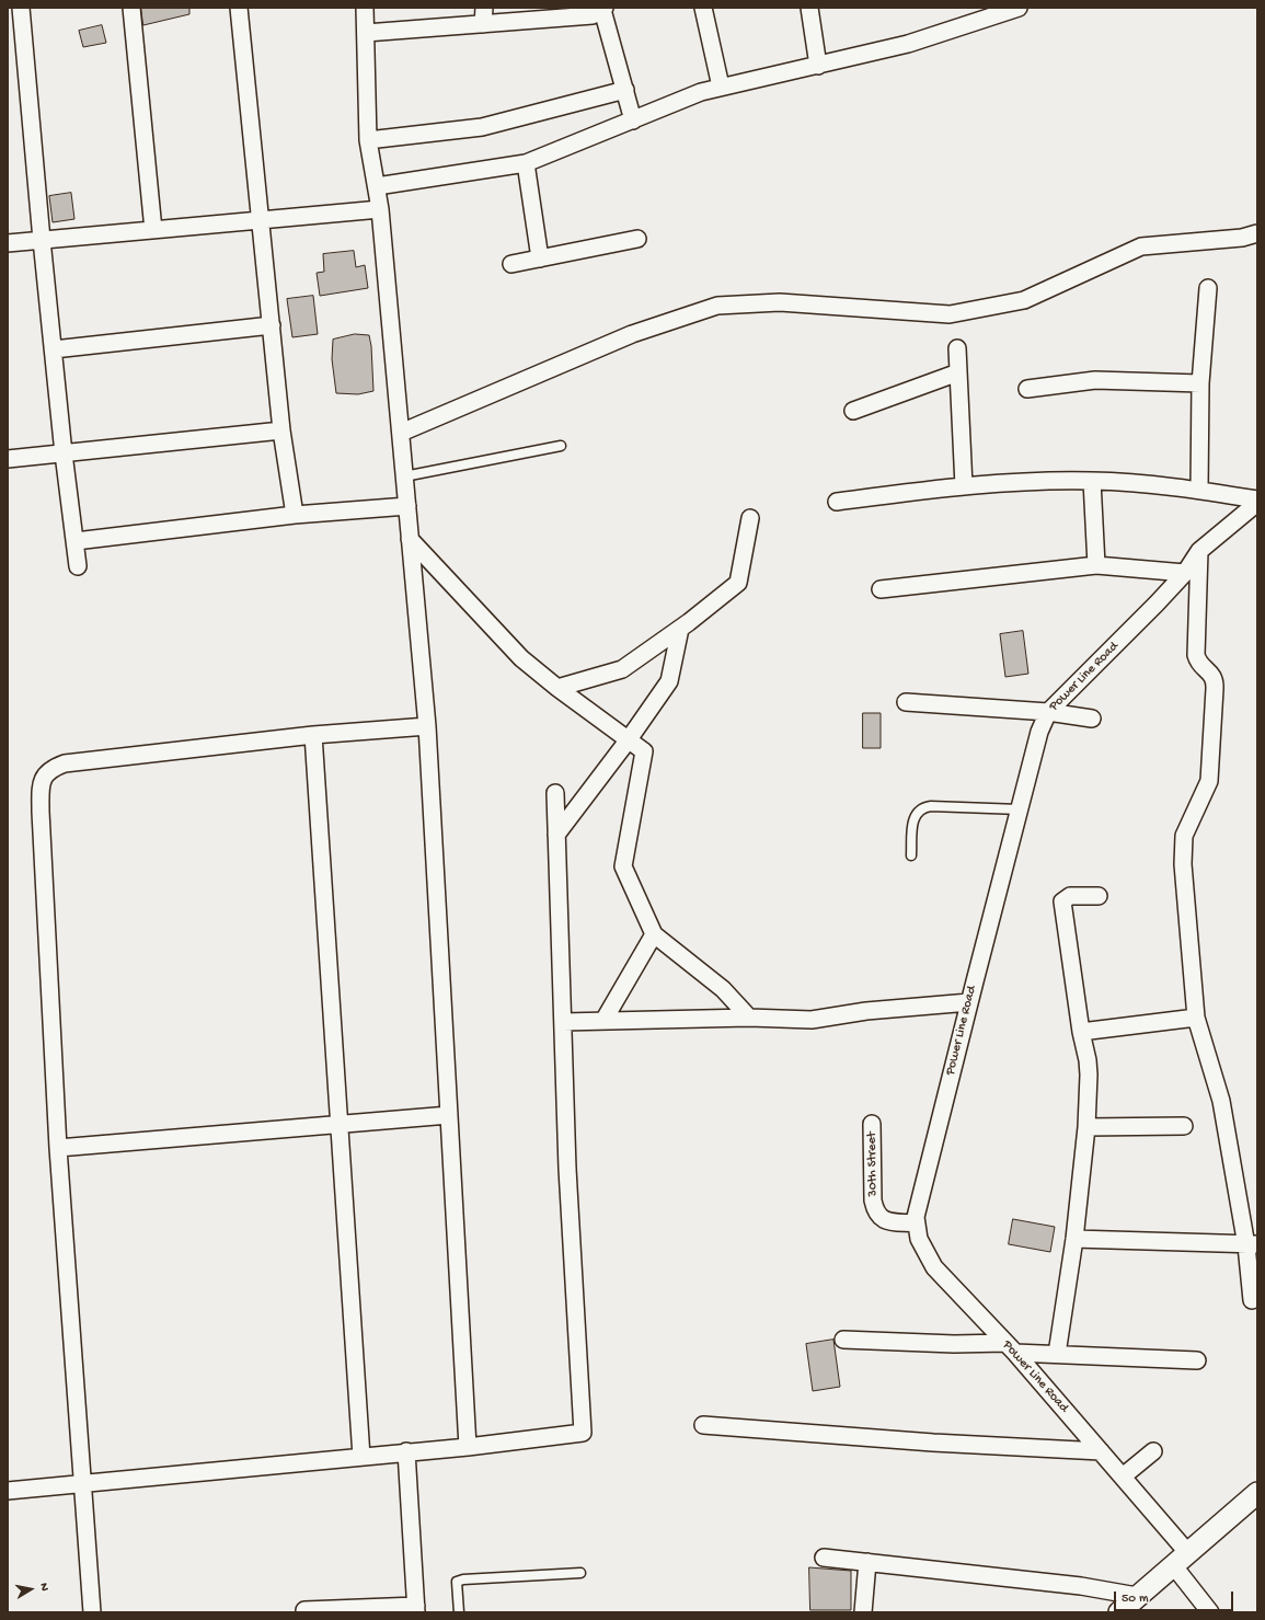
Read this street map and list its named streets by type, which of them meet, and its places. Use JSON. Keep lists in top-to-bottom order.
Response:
{
  "streets": {
    "street": ["Power Line Road", "30th Street"]
  },
  "crossings": [
    ["Power Line Road", "30th Street"]
  ],
  "scale_bar": "50 m",
  "north": "right"
}
